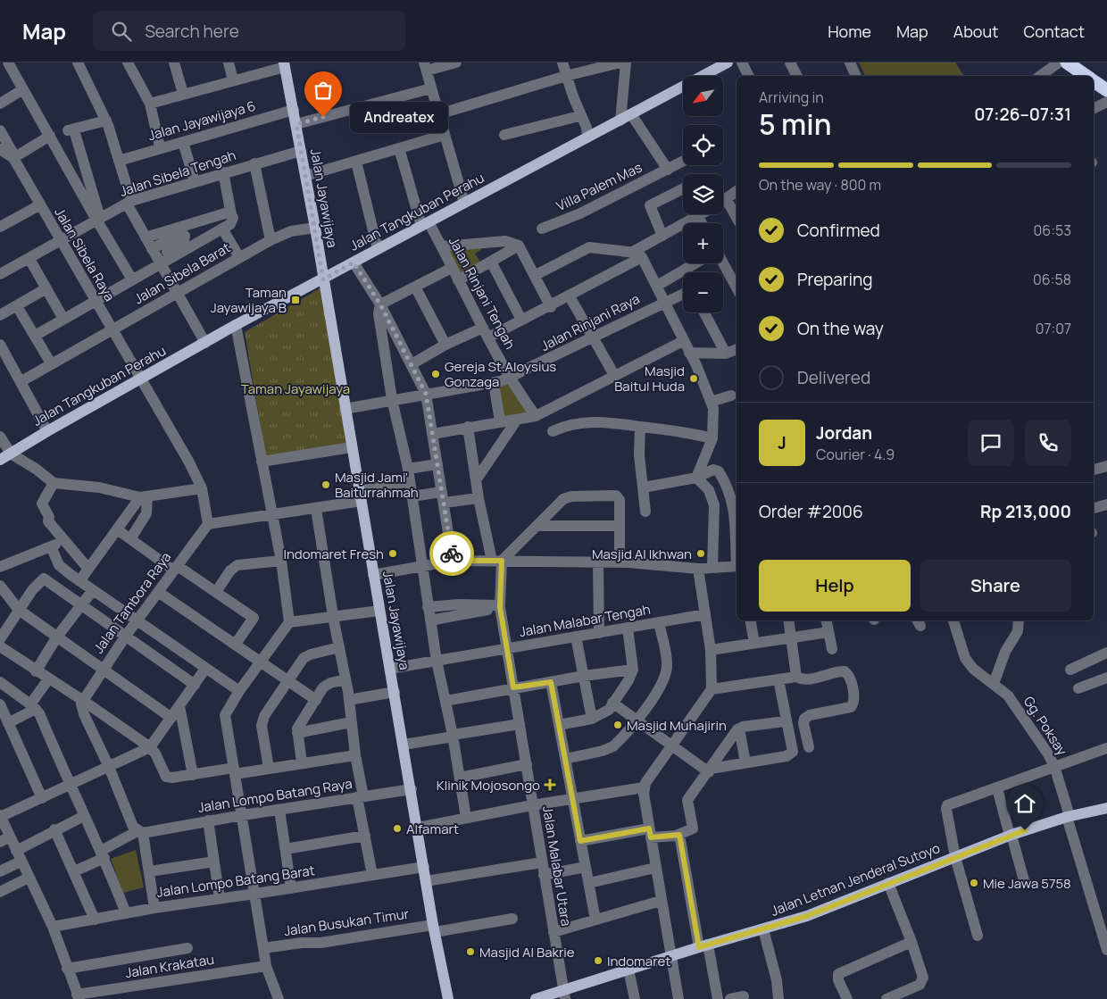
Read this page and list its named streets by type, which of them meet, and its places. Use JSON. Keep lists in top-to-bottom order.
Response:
{
  "streets": {
    "main road": ["Jalan Jayawijaya", "Jalan Tangkuban Perahu", "Jalan Letnan Jenderal Sutoyo"],
    "street": [
      "Jalan Jayawijaya 6",
      "Jalan Sibela Tengah",
      "Villa Palem Mas",
      "Jalan Sibela Raya",
      "Jalan Sibela Barat",
      "Jalan Rinjani Tengah",
      "Jalan Rinjani Raya",
      "Jalan Tambora Raya",
      "Jalan Malabar Tengah",
      "Gg. Poksay",
      "Jalan Lompo Batang Raya",
      "Jalan Malabar Utara",
      "Jalan Lompo Batang Barat",
      "Jalan Busukan Timur",
      "Jalan Krakatau"
    ]
  },
  "crossings": [
    ["Jalan Jayawijaya 6", "Jalan Jayawijaya"],
    ["Jalan Sibela Tengah", "Jalan Jayawijaya"],
    ["Jalan Sibela Tengah", "Jalan Sibela Raya"],
    ["Villa Palem Mas", "Jalan Tangkuban Perahu"],
    ["Jalan Jayawijaya", "Jalan Tangkuban Perahu"],
    ["Jalan Jayawijaya", "Jalan Sibela Barat"],
    ["Jalan Jayawijaya", "Jalan Rinjani Raya"],
    ["Jalan Jayawijaya", "Jalan Malabar Tengah"],
    ["Jalan Jayawijaya", "Jalan Lompo Batang Raya"],
    ["Jalan Jayawijaya", "Jalan Lompo Batang Barat"],
    ["Jalan Jayawijaya", "Jalan Busukan Timur"],
    ["Jalan Tangkuban Perahu", "Jalan Sibela Raya"],
    ["Jalan Tangkuban Perahu", "Jalan Rinjani Tengah"],
    ["Jalan Sibela Raya", "Jalan Sibela Barat"],
    ["Jalan Sibela Raya", "Jalan Tambora Raya"],
    ["Jalan Rinjani Tengah", "Jalan Rinjani Raya"],
    ["Jalan Malabar Tengah", "Jalan Malabar Utara"],
    ["Gg. Poksay", "Jalan Letnan Jenderal Sutoyo"],
    ["Jalan Malabar Utara", "Jalan Letnan Jenderal Sutoyo"]
  ],
  "parks": ["Taman Jayawijaya"],
  "places": {
    "other": [
      "Andreatex",
      "Gereja St.Aloysius Gonzaga",
      "Masjid Baitul Huda",
      "Masjid Jami' Baiturrahmah",
      "Indomaret Fresh",
      "Masjid Al Ikhwan",
      "Masjid Muhajirin",
      "Alfamart",
      "Mie Jawa 5758",
      "Masjid Al Bakrie",
      "Indomaret"
    ],
    "transit": ["Taman Jayawijaya B"],
    "health": ["Klinik Mojosongo"]
  },
  "north": "bottom left",
  "page": {
    "header": "Map",
    "search": "Search here",
    "nav": [
      "Home",
      "Map",
      "About",
      "Contact"
    ],
    "map_buttons": ["+", "−"],
    "heading": ["5 min", "Arriving in", "07:26–07:31"],
    "panel": [
      "Jordan",
      "Courier · 4.9",
      "Order #2006",
      "Rp 213,000"
    ],
    "bubble": "Andreatex",
    "bar": "On the way · 800 m",
    "list": [
      ["Confirmed", "06:53"],
      ["Preparing", "06:58"],
      ["On the way", "07:07"],
      "Delivered"
    ],
    "round": "J",
    "buttons": ["Help", "Share"]
  }
}
